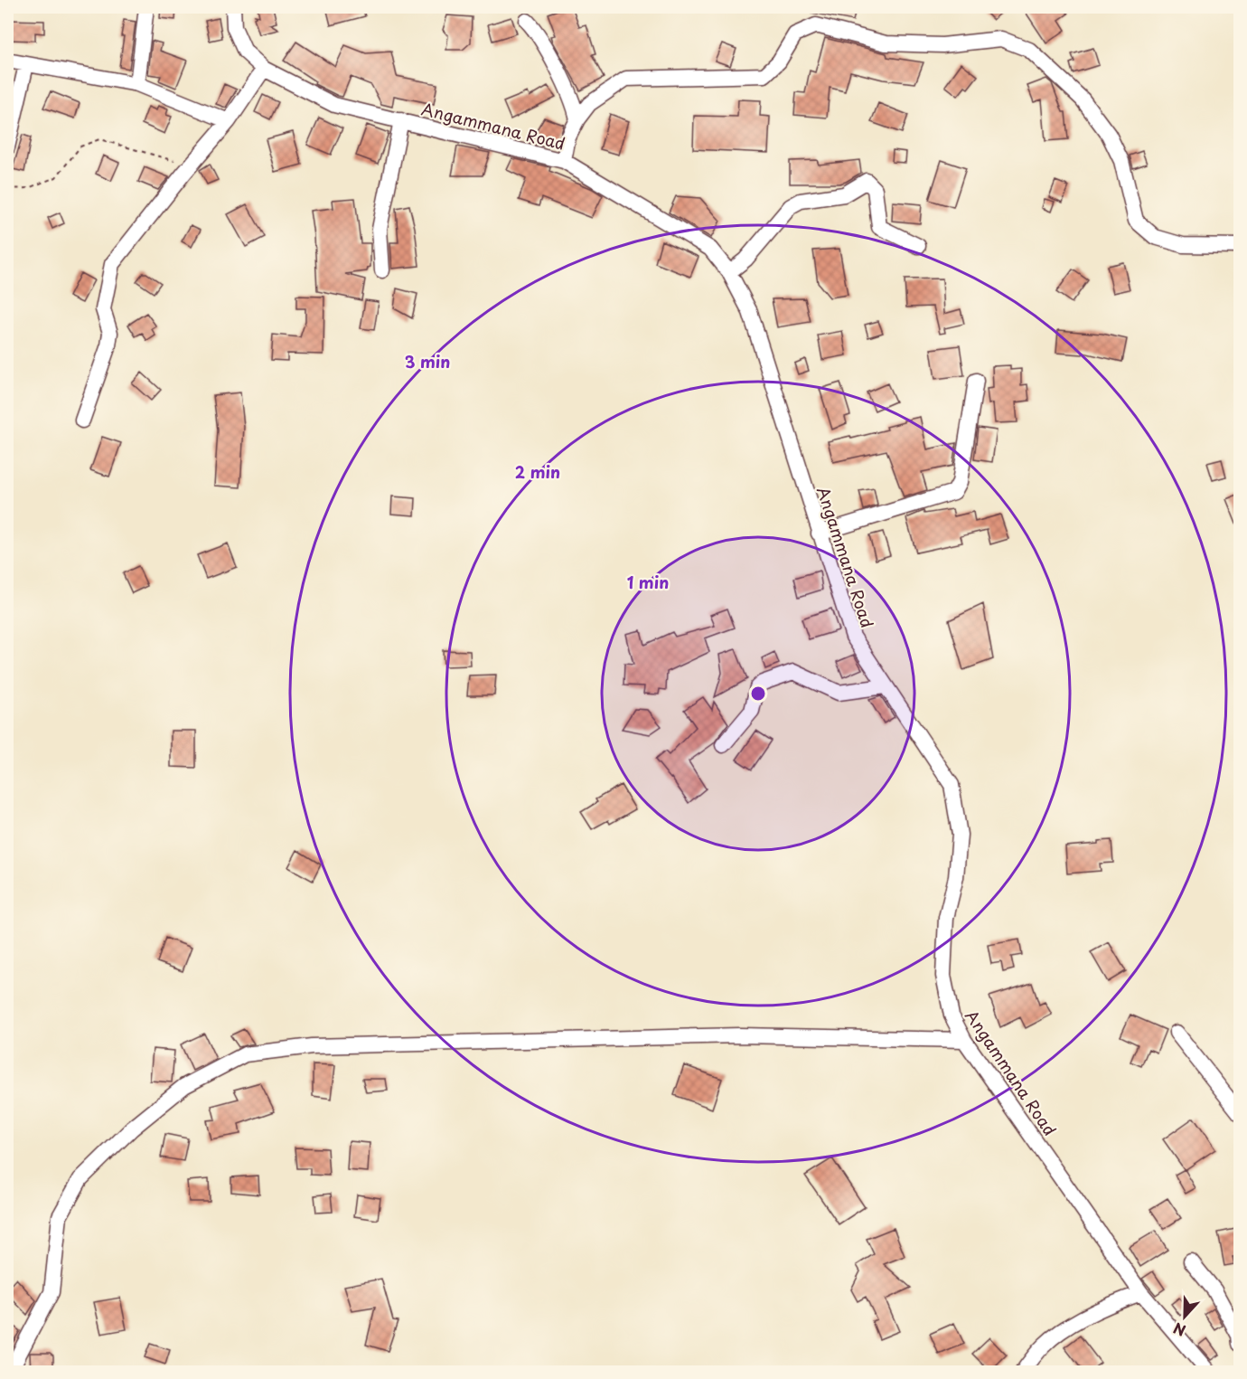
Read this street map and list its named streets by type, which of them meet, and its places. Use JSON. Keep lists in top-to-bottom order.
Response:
{
  "streets": {
    "street": ["Angammana Road"]
  },
  "north": "bottom",
  "rings": ["3 min", "2 min", "1 min"]
}
